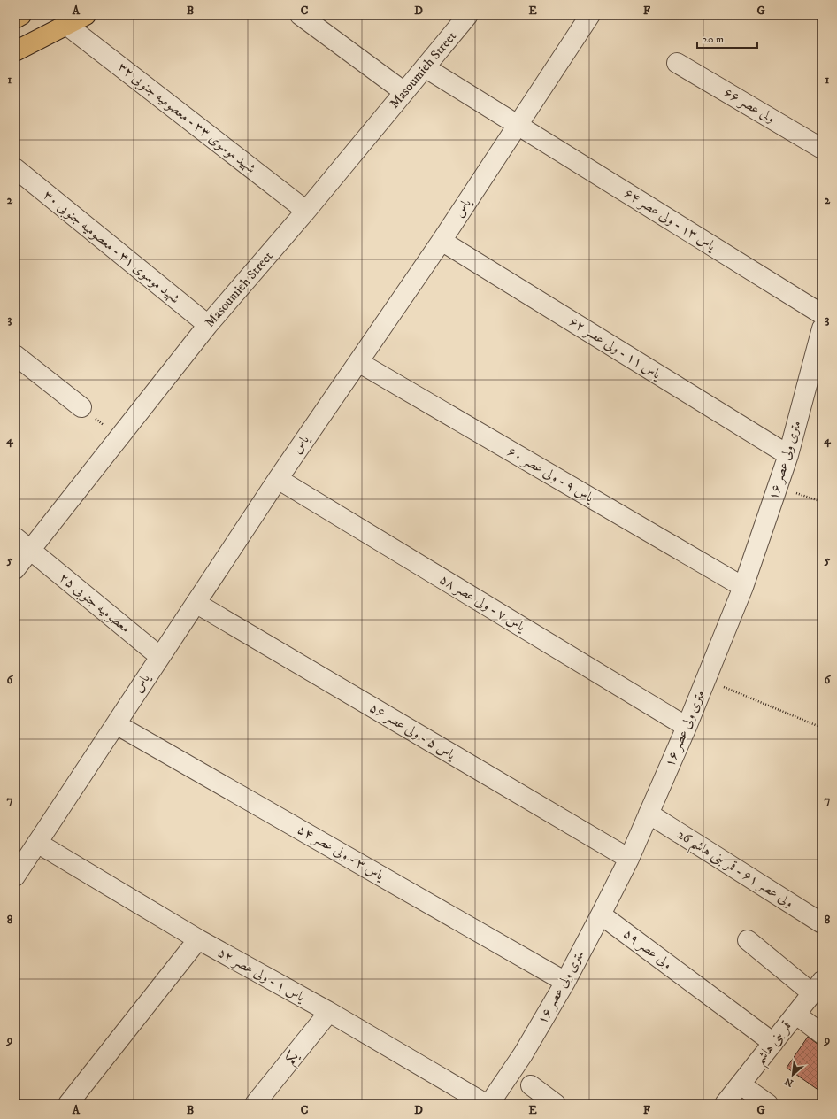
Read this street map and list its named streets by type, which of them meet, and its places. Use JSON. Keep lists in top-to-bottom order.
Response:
{
  "streets": {
    "street": [
      "Masoumieh Street",
      "ولی عصر ۶۶",
      "شهید موسوی ۳۳ - معصومیه جنوبی ۳۲",
      "یاس",
      "یاس ۱۳ - ولی عصر ۶۴",
      "شهید موسوی ۳۱ - معصومیه جنوبی ۳۰",
      "یاس ۱۱ - ولی عصر ۶۲",
      "۱۶ متری ولی عصر",
      "یاس ۹ - ولی عصر ۶۰",
      "معصومیه جنوبی ۲۵",
      "یاس ۷ - ولی عصر ۵۸",
      "یاس ۵ - ولی عصر ۵۶",
      "یاس ۳ - ولی عصر ۵۴",
      "ولی عصر ۶۱ - قمر بنی هاشم 26",
      "ولی عصر ۵۹",
      "یاس ۱ - ولی عصر ۵۲",
      "قمر بنی هاشم",
      "یکم"
    ]
  },
  "crossings": [
    ["Masoumieh Street", "شهید موسوی ۳۳ - معصومیه جنوبی ۳۲"],
    ["Masoumieh Street", "یاس ۱۳ - ولی عصر ۶۴"],
    ["Masoumieh Street", "شهید موسوی ۳۱ - معصومیه جنوبی ۳۰"],
    ["Masoumieh Street", "معصومیه جنوبی ۲۵"],
    ["یاس", "یاس ۱۳ - ولی عصر ۶۴"],
    ["یاس", "یاس ۱۱ - ولی عصر ۶۲"],
    ["یاس", "یاس ۹ - ولی عصر ۶۰"],
    ["یاس", "معصومیه جنوبی ۲۵"],
    ["یاس", "یاس ۷ - ولی عصر ۵۸"],
    ["یاس", "یاس ۵ - ولی عصر ۵۶"],
    ["یاس", "یاس ۳ - ولی عصر ۵۴"],
    ["یاس", "یاس ۱ - ولی عصر ۵۲"],
    ["یاس ۱۱ - ولی عصر ۶۲", "۱۶ متری ولی عصر"],
    ["۱۶ متری ولی عصر", "یاس ۹ - ولی عصر ۶۰"],
    ["۱۶ متری ولی عصر", "یاس ۷ - ولی عصر ۵۸"],
    ["۱۶ متری ولی عصر", "یاس ۵ - ولی عصر ۵۶"],
    ["۱۶ متری ولی عصر", "یاس ۳ - ولی عصر ۵۴"],
    ["۱۶ متری ولی عصر", "ولی عصر ۶۱ - قمر بنی هاشم 26"],
    ["۱۶ متری ولی عصر", "ولی عصر ۵۹"],
    ["ولی عصر ۵۹", "قمر بنی هاشم"],
    ["یاس ۱ - ولی عصر ۵۲", "یکم"]
  ],
  "scale_bar": "20 m",
  "north": "bottom left",
  "grid": {
    "columns": [
      "A",
      "B",
      "C",
      "D",
      "E",
      "F",
      "G"
    ],
    "rows": [
      "1",
      "2",
      "3",
      "4",
      "5",
      "6",
      "7",
      "8",
      "9"
    ]
  }
}
